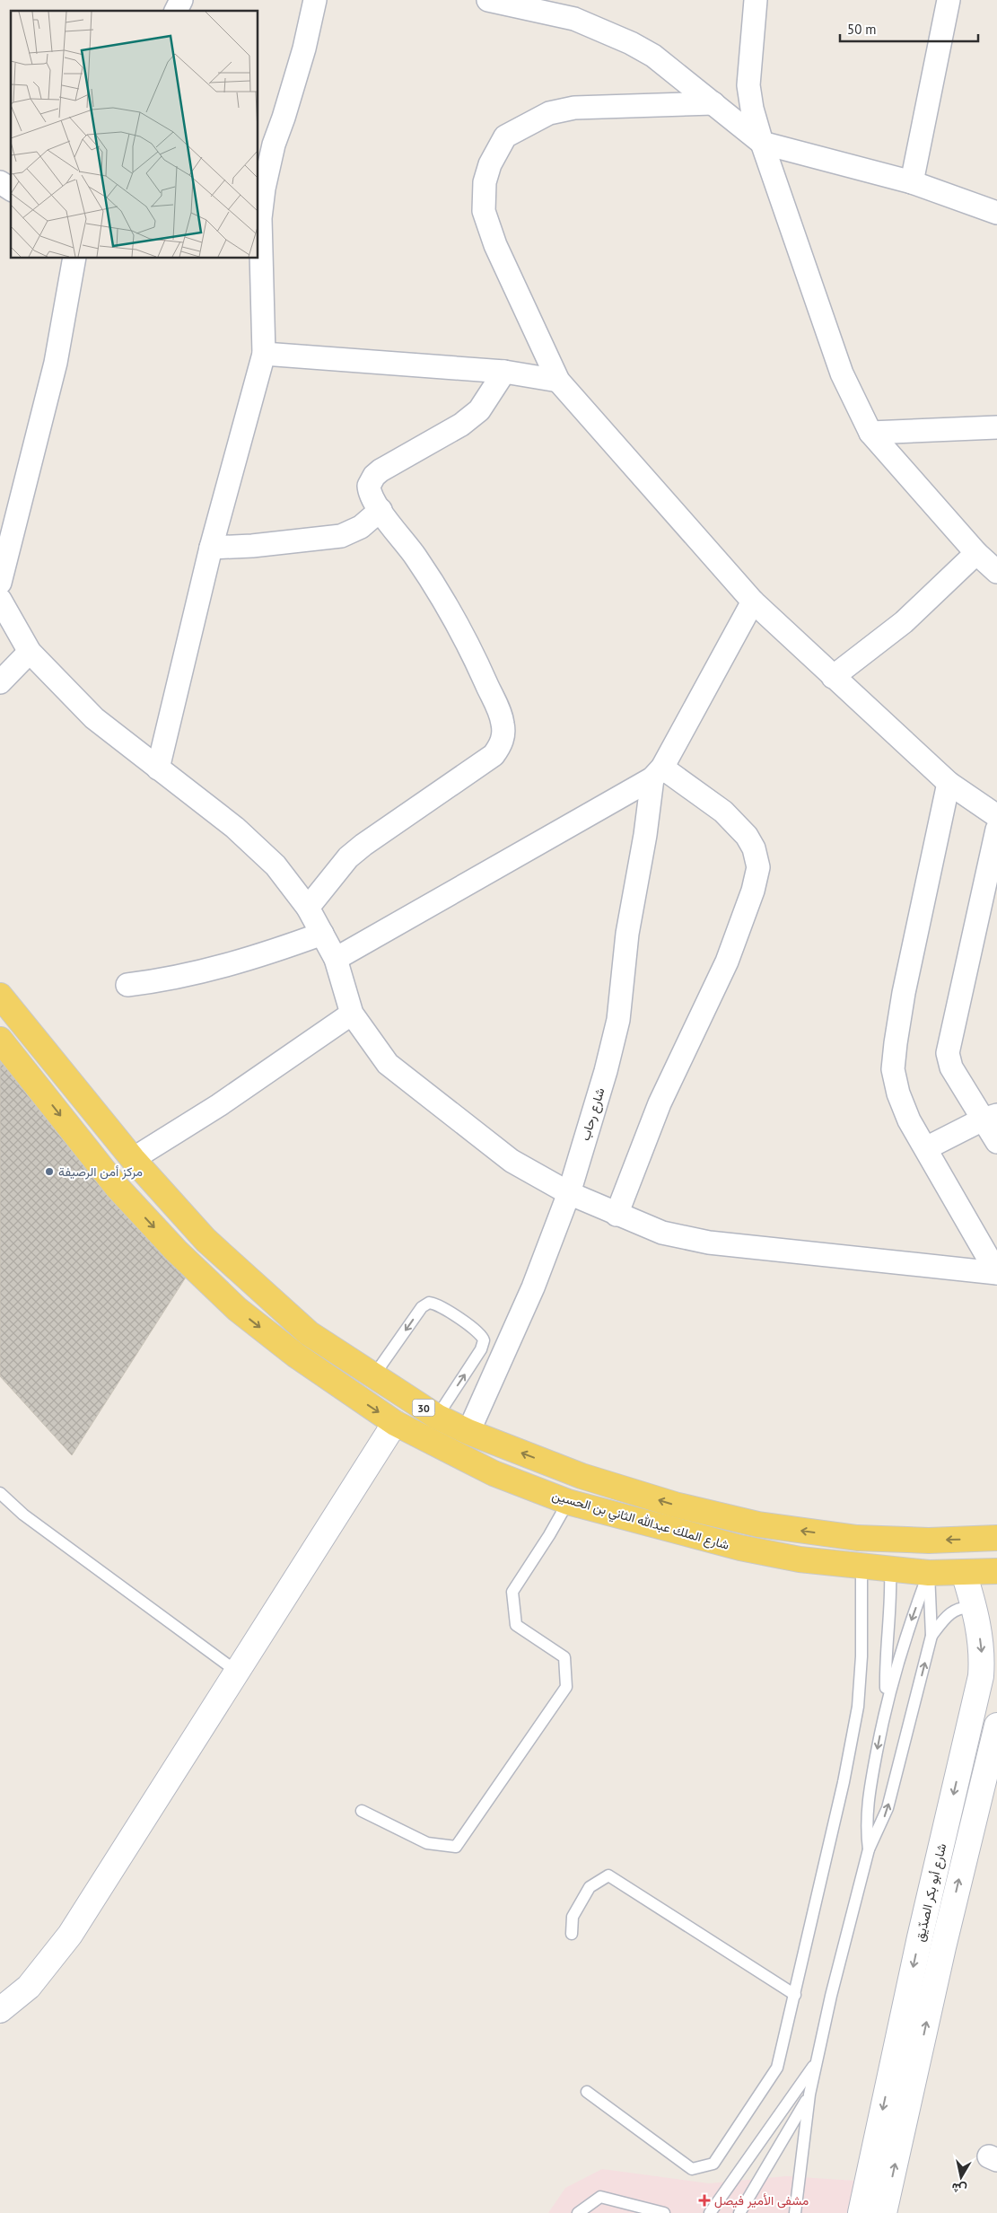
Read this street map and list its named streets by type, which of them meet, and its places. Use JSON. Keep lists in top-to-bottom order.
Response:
{
  "streets": {
    "main road": ["30", "شارع الملك عبدالله الثاني بن الحسين"],
    "street": ["شارع رحاب", "شارع أبو بكر الصدّيق"]
  },
  "crossings": [
    ["شارع رحاب", "شارع الملك عبدالله الثاني بن الحسين"],
    ["شارع الملك عبدالله الثاني بن الحسين", "شارع أبو بكر الصدّيق"]
  ],
  "places": {
    "other": ["مركز أمن الرصيفة"],
    "health": ["مشفى الأمير فيصل"]
  },
  "scale_bar": "50 m",
  "north": "bottom"
}
